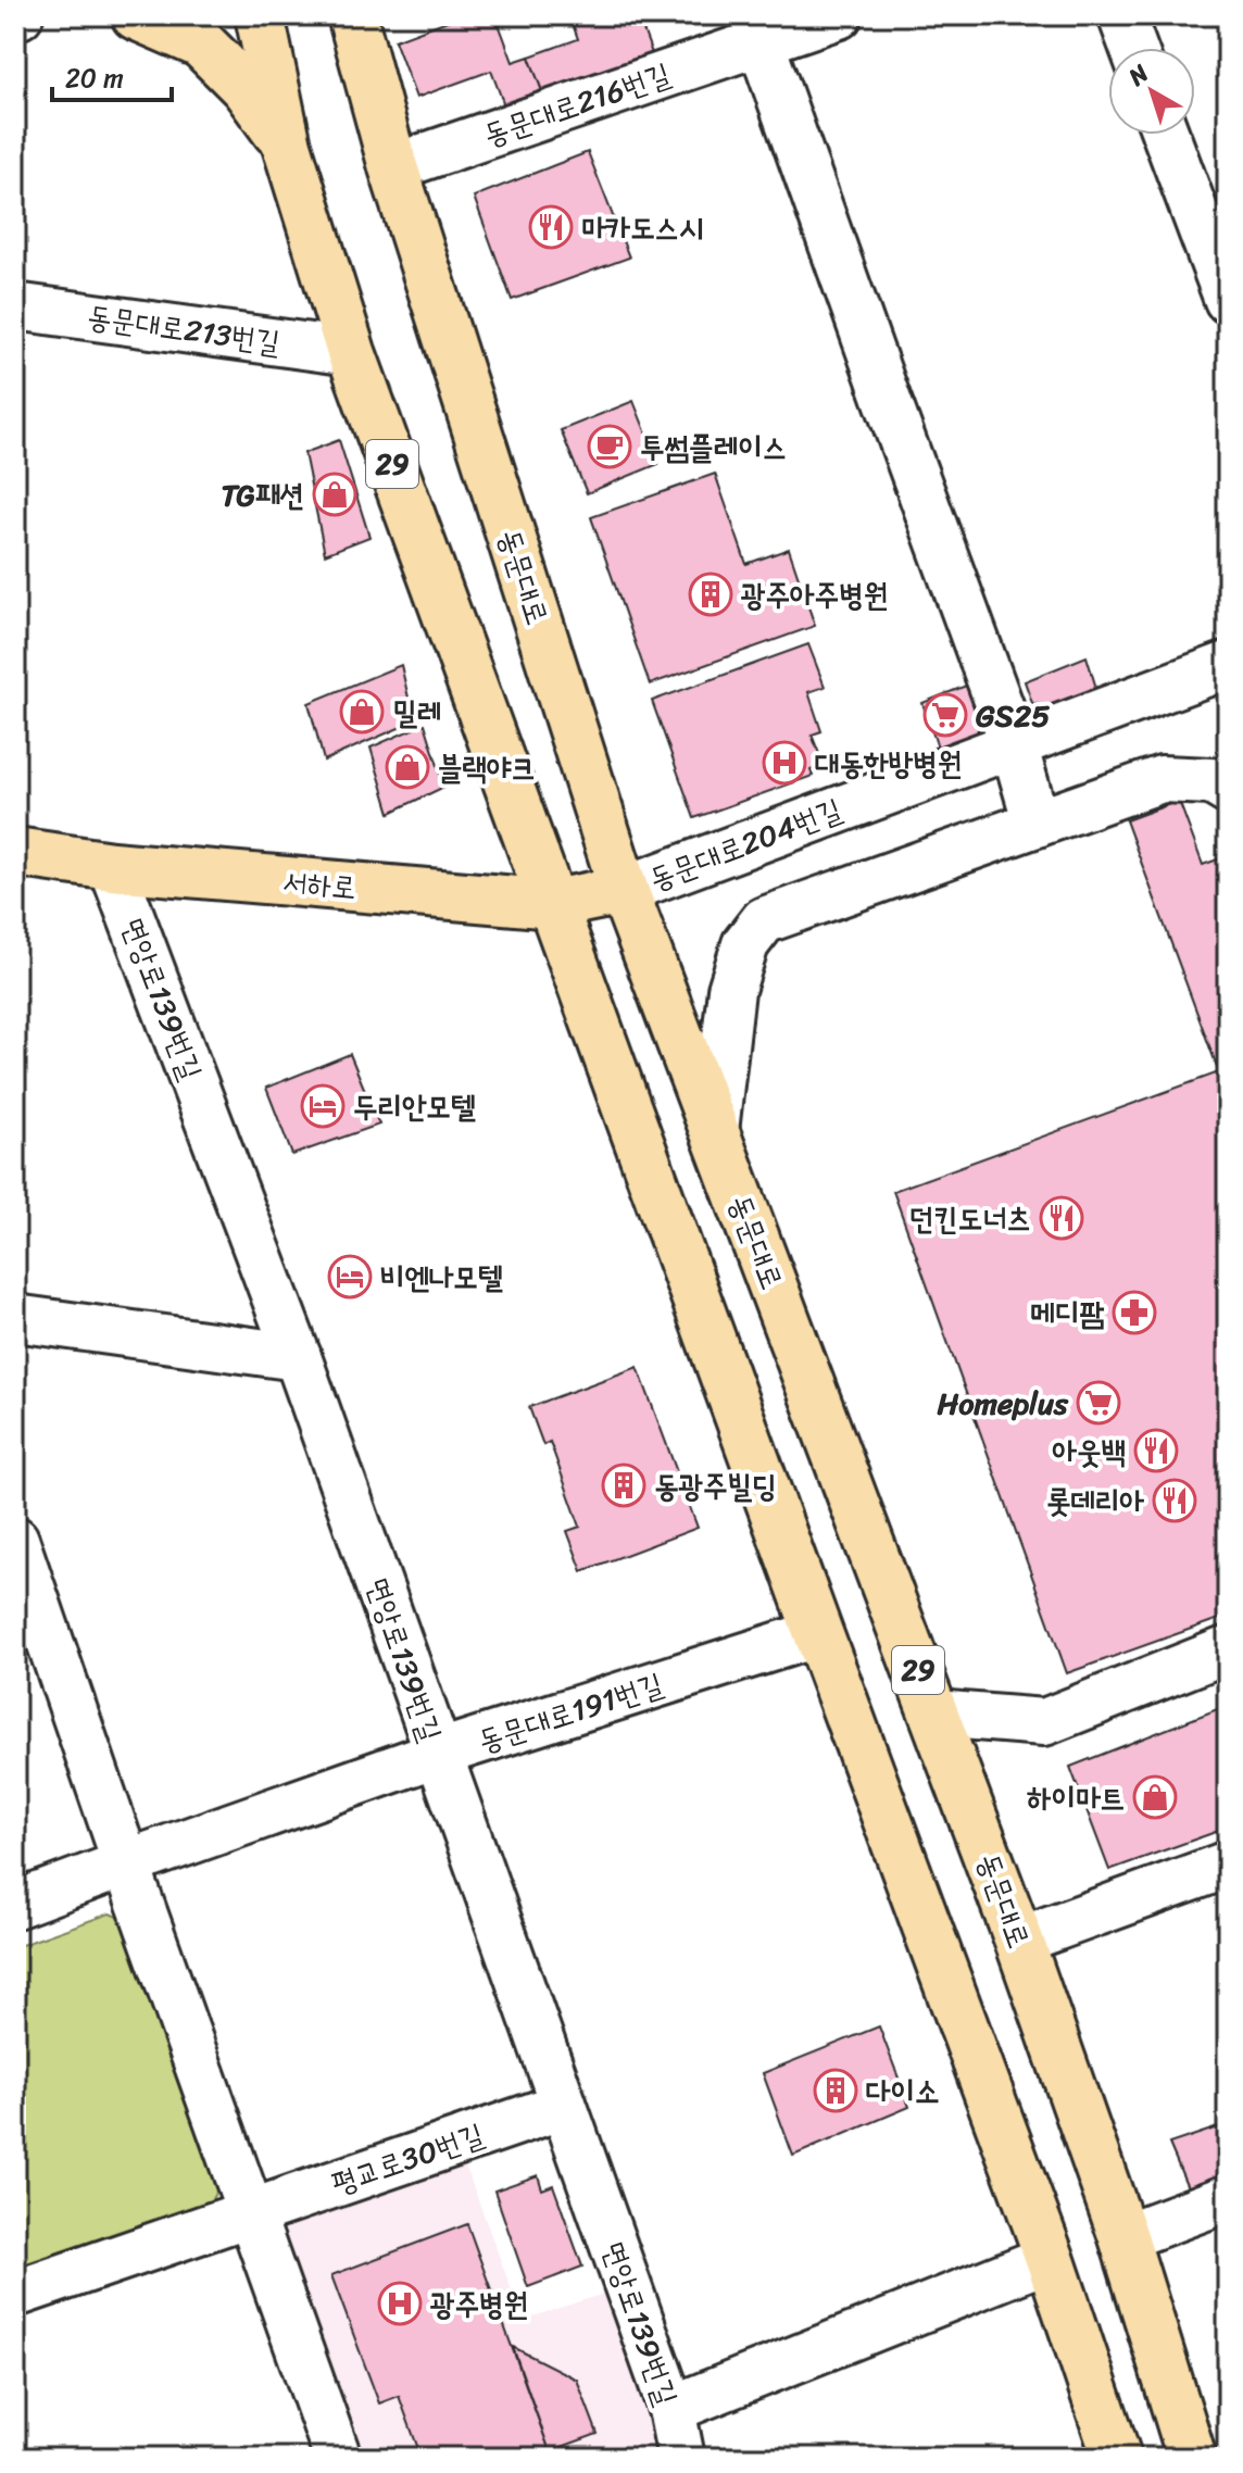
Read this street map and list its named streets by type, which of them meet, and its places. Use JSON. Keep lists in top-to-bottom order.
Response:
{
  "streets": {
    "main road": ["29", "동문대로", "서하로"],
    "street": [
      "동문대로216번길",
      "동문대로213번길",
      "동문대로204번길",
      "면앙로139번길",
      "동문대로191번길",
      "평교로30번길"
    ]
  },
  "crossings": [
    ["동문대로216번길", "동문대로"],
    ["동문대로213번길", "29"],
    ["29", "서하로"],
    ["29", "동문대로191번길"],
    ["동문대로", "동문대로204번길"],
    ["동문대로", "서하로"],
    ["동문대로204번길", "서하로"],
    ["서하로", "면앙로139번길"],
    ["면앙로139번길", "동문대로191번길"],
    ["면앙로139번길", "평교로30번길"]
  ],
  "places": {
    "restaurant": [
      "마카도스시",
      "던킨도너츠",
      "아웃백",
      "롯데리아"
    ],
    "cafe": ["투썸플레이스"],
    "shop": [
      "TG패션",
      "밀레",
      "블랙야크",
      "하이마트"
    ],
    "building": ["광주아주병원", "동광주빌딩", "다이소"],
    "supermarket": ["GS25", "Homeplus"],
    "hospital": ["대동한방병원", "광주병원"],
    "hotel": ["두리안모텔", "비엔나모텔"],
    "pharmacy": ["메디팜"]
  },
  "scale_bar": "20 m",
  "north": "top left"
}
